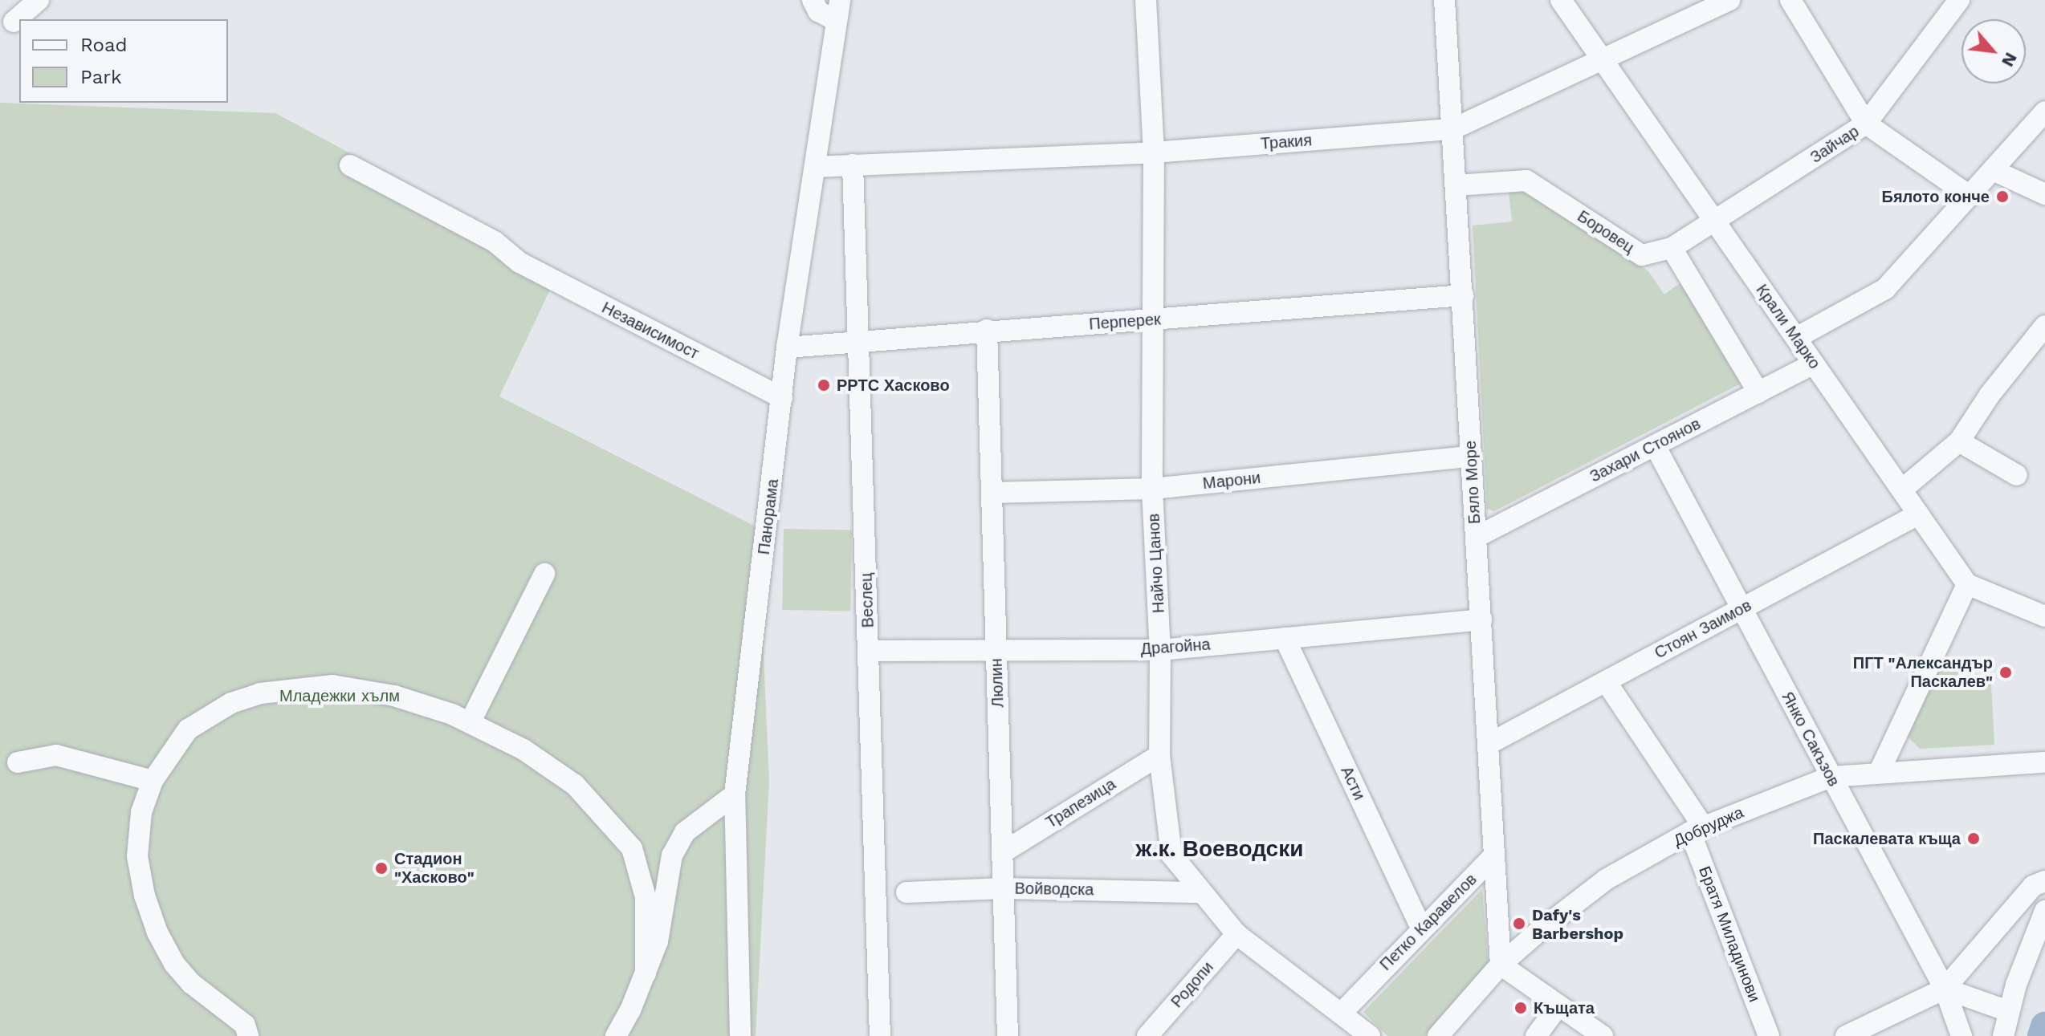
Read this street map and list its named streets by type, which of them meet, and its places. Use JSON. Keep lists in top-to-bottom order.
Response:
{
  "streets": {
    "street": [
      "Тракия",
      "Зайчар",
      "Боровец",
      "Перперек",
      "Крали Марко",
      "Независимост",
      "Захари Стоянов",
      "Марони",
      "Бяло Море",
      "Панорама",
      "Найчо Цанов",
      "Веслец",
      "Стоян Заимов",
      "Драгойна",
      "Люлин",
      "Янко Сакъзов",
      "Асти",
      "Трапезица",
      "Добруджа",
      "Войводска",
      "Петко Каравелов",
      "Братя Миладинови",
      "Родопи"
    ]
  },
  "crossings": [
    ["Тракия", "Крали Марко"],
    ["Тракия", "Бяло Море"],
    ["Тракия", "Панорама"],
    ["Тракия", "Найчо Цанов"],
    ["Тракия", "Веслец"],
    ["Зайчар", "Боровец"],
    ["Зайчар", "Крали Марко"],
    ["Боровец", "Бяло Море"],
    ["Перперек", "Бяло Море"],
    ["Перперек", "Панорама"],
    ["Перперек", "Найчо Цанов"],
    ["Перперек", "Веслец"],
    ["Перперек", "Люлин"],
    ["Крали Марко", "Захари Стоянов"],
    ["Крали Марко", "Стоян Заимов"],
    ["Независимост", "Панорама"],
    ["Захари Стоянов", "Бяло Море"],
    ["Захари Стоянов", "Янко Сакъзов"],
    ["Марони", "Бяло Море"],
    ["Марони", "Найчо Цанов"],
    ["Марони", "Люлин"],
    ["Бяло Море", "Стоян Заимов"],
    ["Бяло Море", "Драгойна"],
    ["Бяло Море", "Добруджа"],
    ["Бяло Море", "Петко Каравелов"],
    ["Найчо Цанов", "Драгойна"],
    ["Найчо Цанов", "Трапезица"],
    ["Найчо Цанов", "Войводска"],
    ["Найчо Цанов", "Петко Каравелов"],
    ["Найчо Цанов", "Родопи"],
    ["Веслец", "Драгойна"],
    ["Стоян Заимов", "Янко Сакъзов"],
    ["Стоян Заимов", "Братя Миладинови"],
    ["Драгойна", "Люлин"],
    ["Драгойна", "Асти"],
    ["Люлин", "Трапезица"],
    ["Люлин", "Войводска"],
    ["Янко Сакъзов", "Добруджа"],
    ["Асти", "Петко Каравелов"],
    ["Добруджа", "Братя Миладинови"]
  ],
  "districts": ["ж.к. Воеводски"],
  "parks": ["Младежки хълм"],
  "places": [
    "Бялото конче",
    "РРТС Хасково",
    "ПГТ \"Александър Паскалев\"",
    "Паскалевата къща",
    "Стадион \"Хасково\"",
    "Dafy's Barbershop",
    "Къщата"
  ],
  "legend": ["Road", "Park"],
  "north": "bottom right"
}
